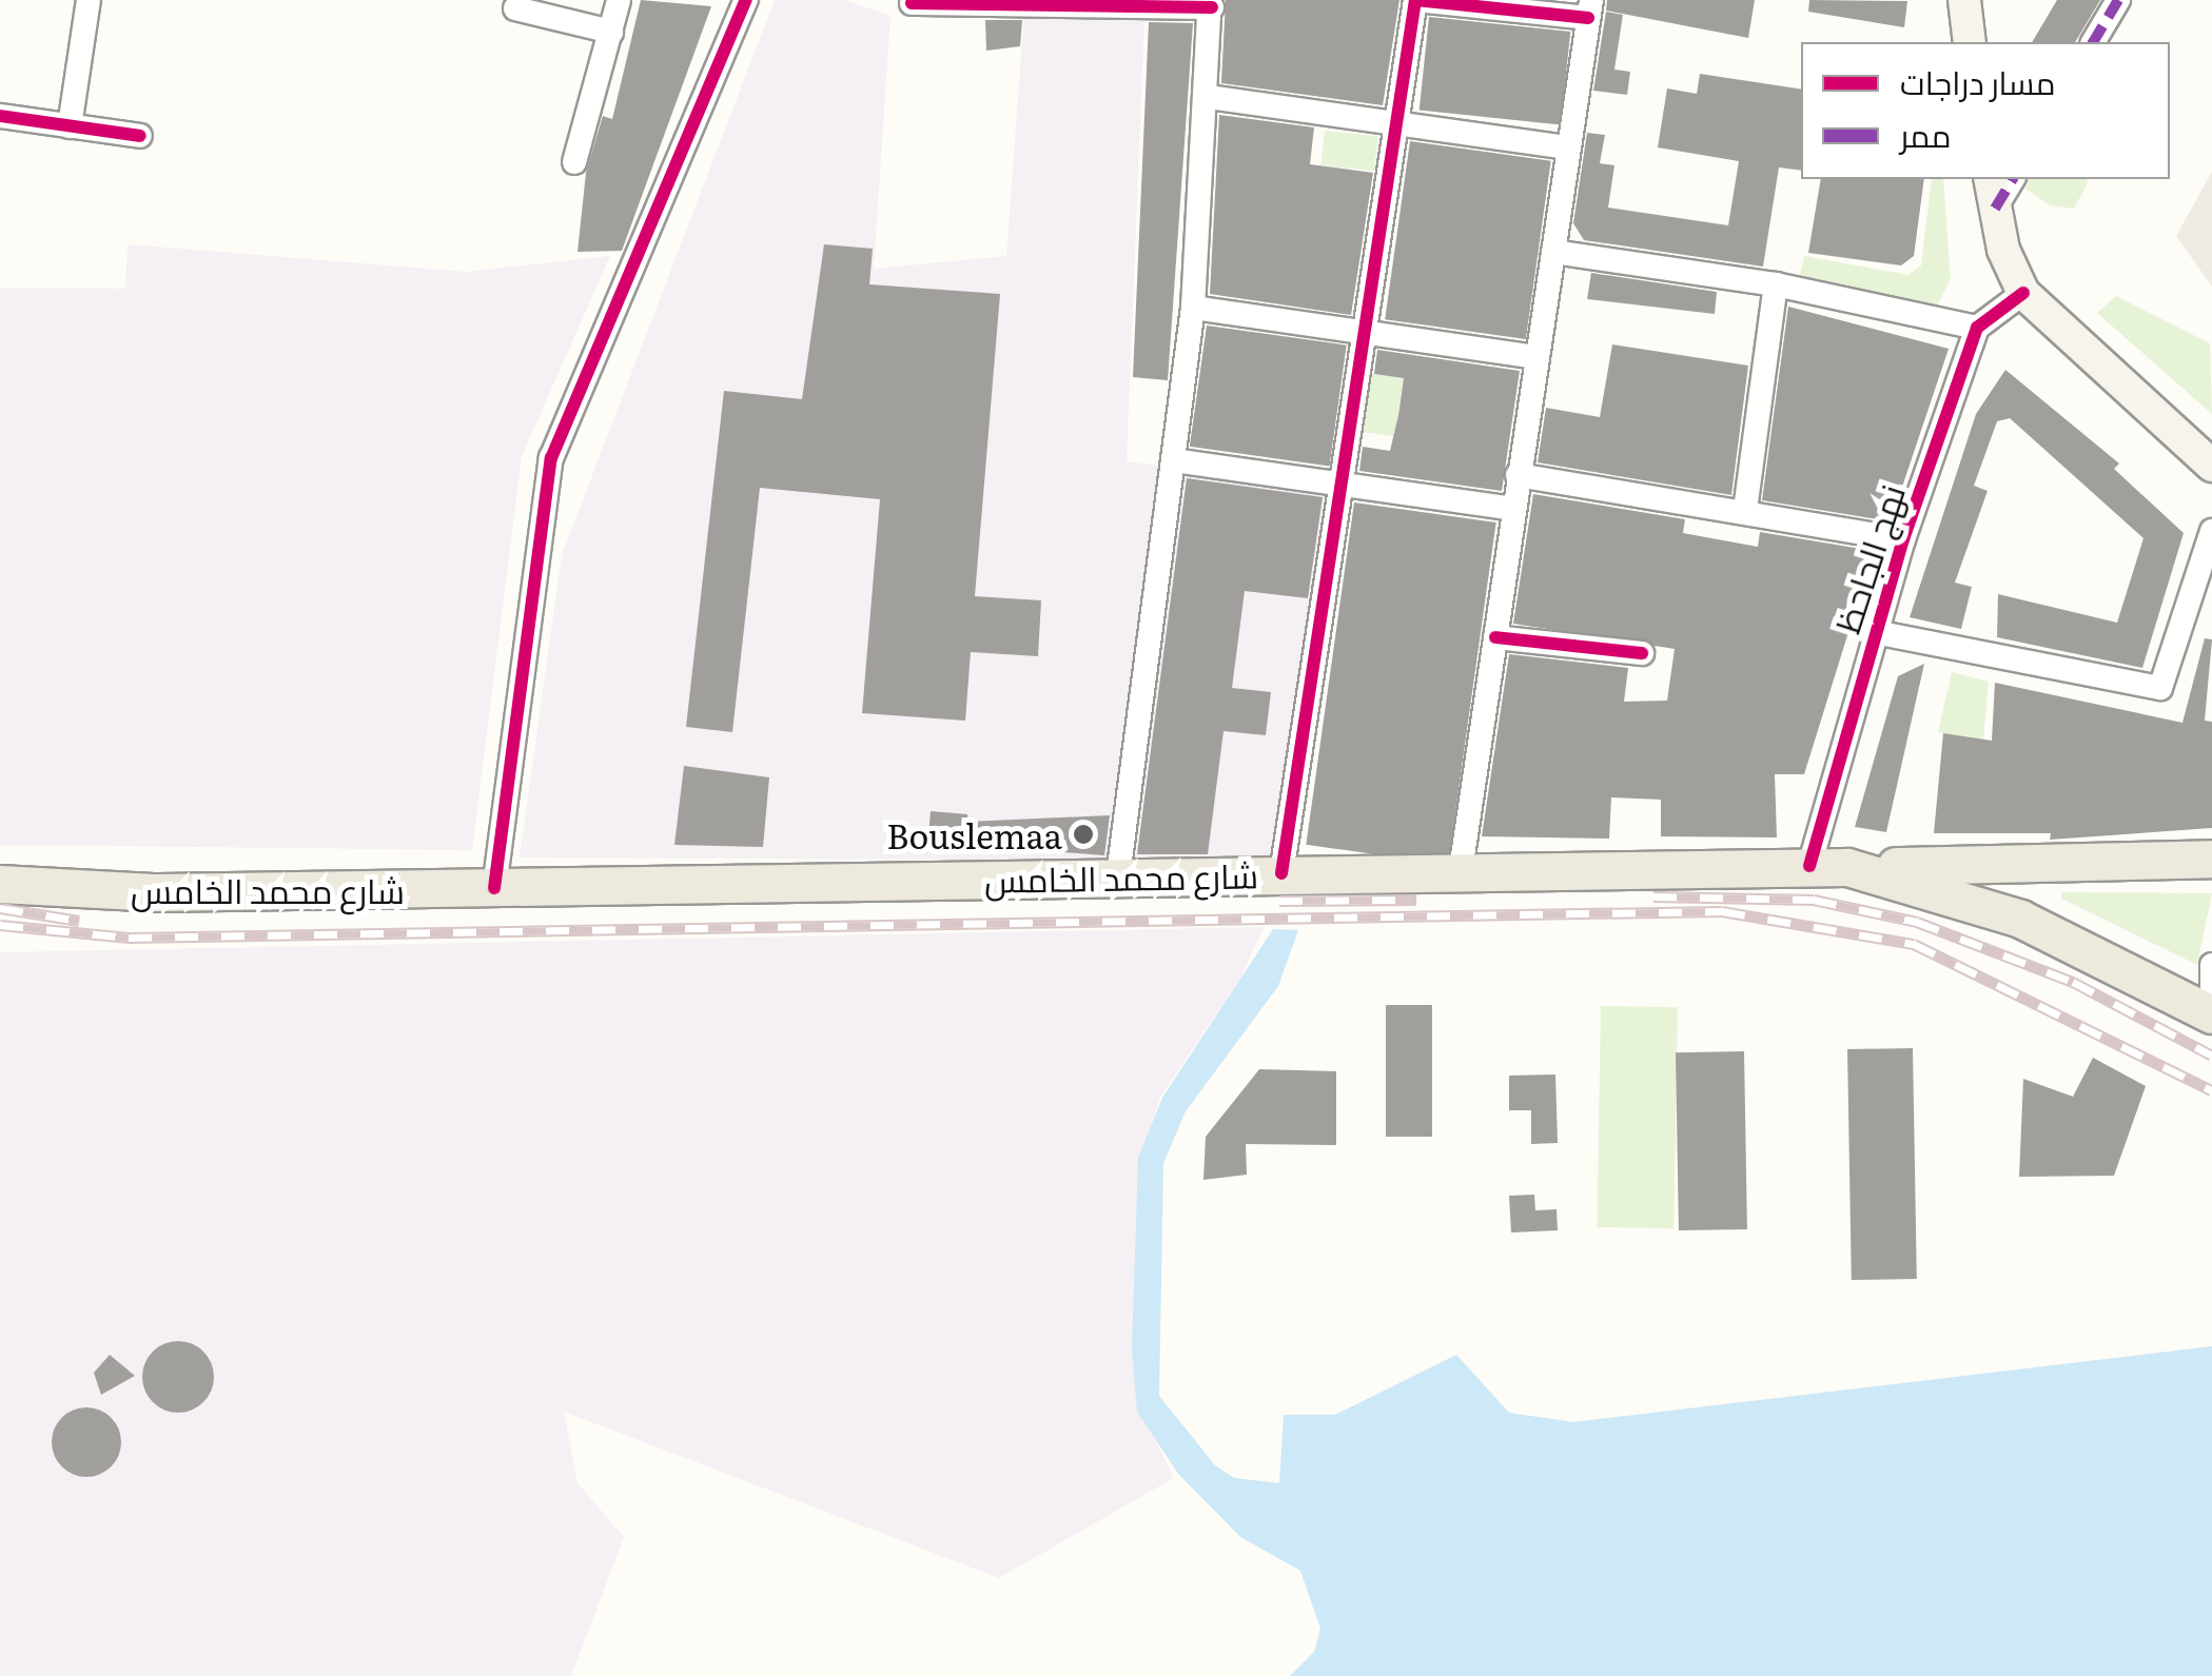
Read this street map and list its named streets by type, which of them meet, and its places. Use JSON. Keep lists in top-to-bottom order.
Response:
{
  "streets": {
    "main road": ["شارع محمد الخامس"],
    "street": ["نهج الجاحظ"]
  },
  "crossings": [
    ["نهج الجاحظ", "شارع محمد الخامس"]
  ],
  "places": ["Bouslemaa"],
  "legend": ["مسار دراجات", "ممر"]
}
